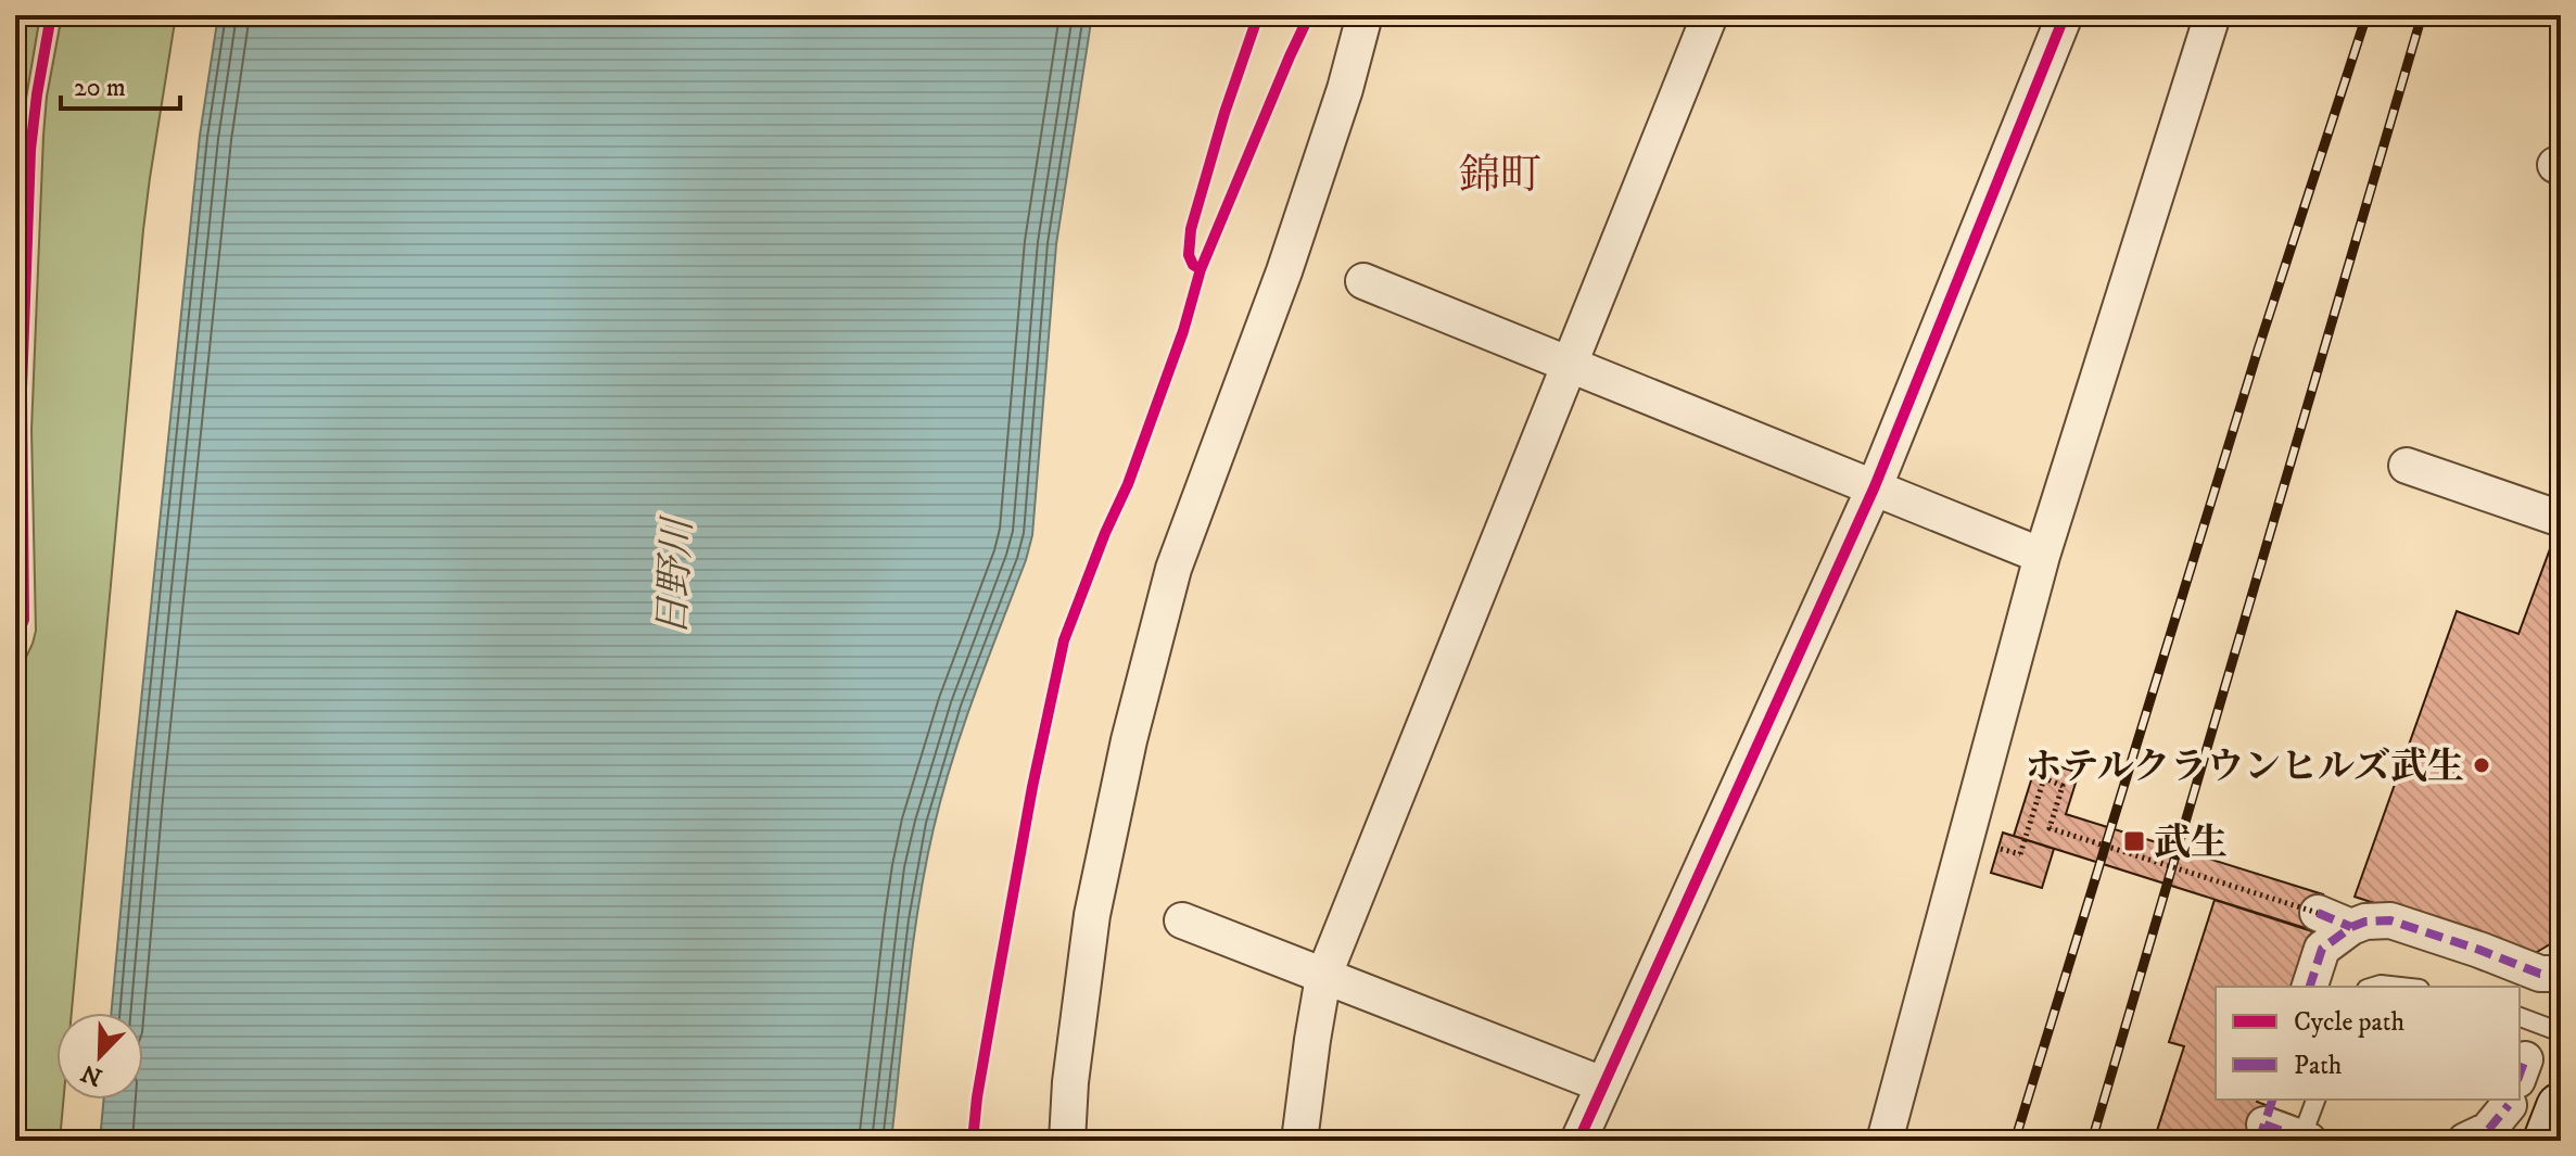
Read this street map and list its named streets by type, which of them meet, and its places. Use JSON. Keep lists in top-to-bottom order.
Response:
{
  "districts": ["錦町"],
  "water": ["日野川"],
  "places": {
    "other": ["ホテルクラウンヒルズ武生"],
    "transit": ["武生"]
  },
  "legend": ["Cycle path", "Path"],
  "scale_bar": "20 m",
  "north": "bottom left"
}
